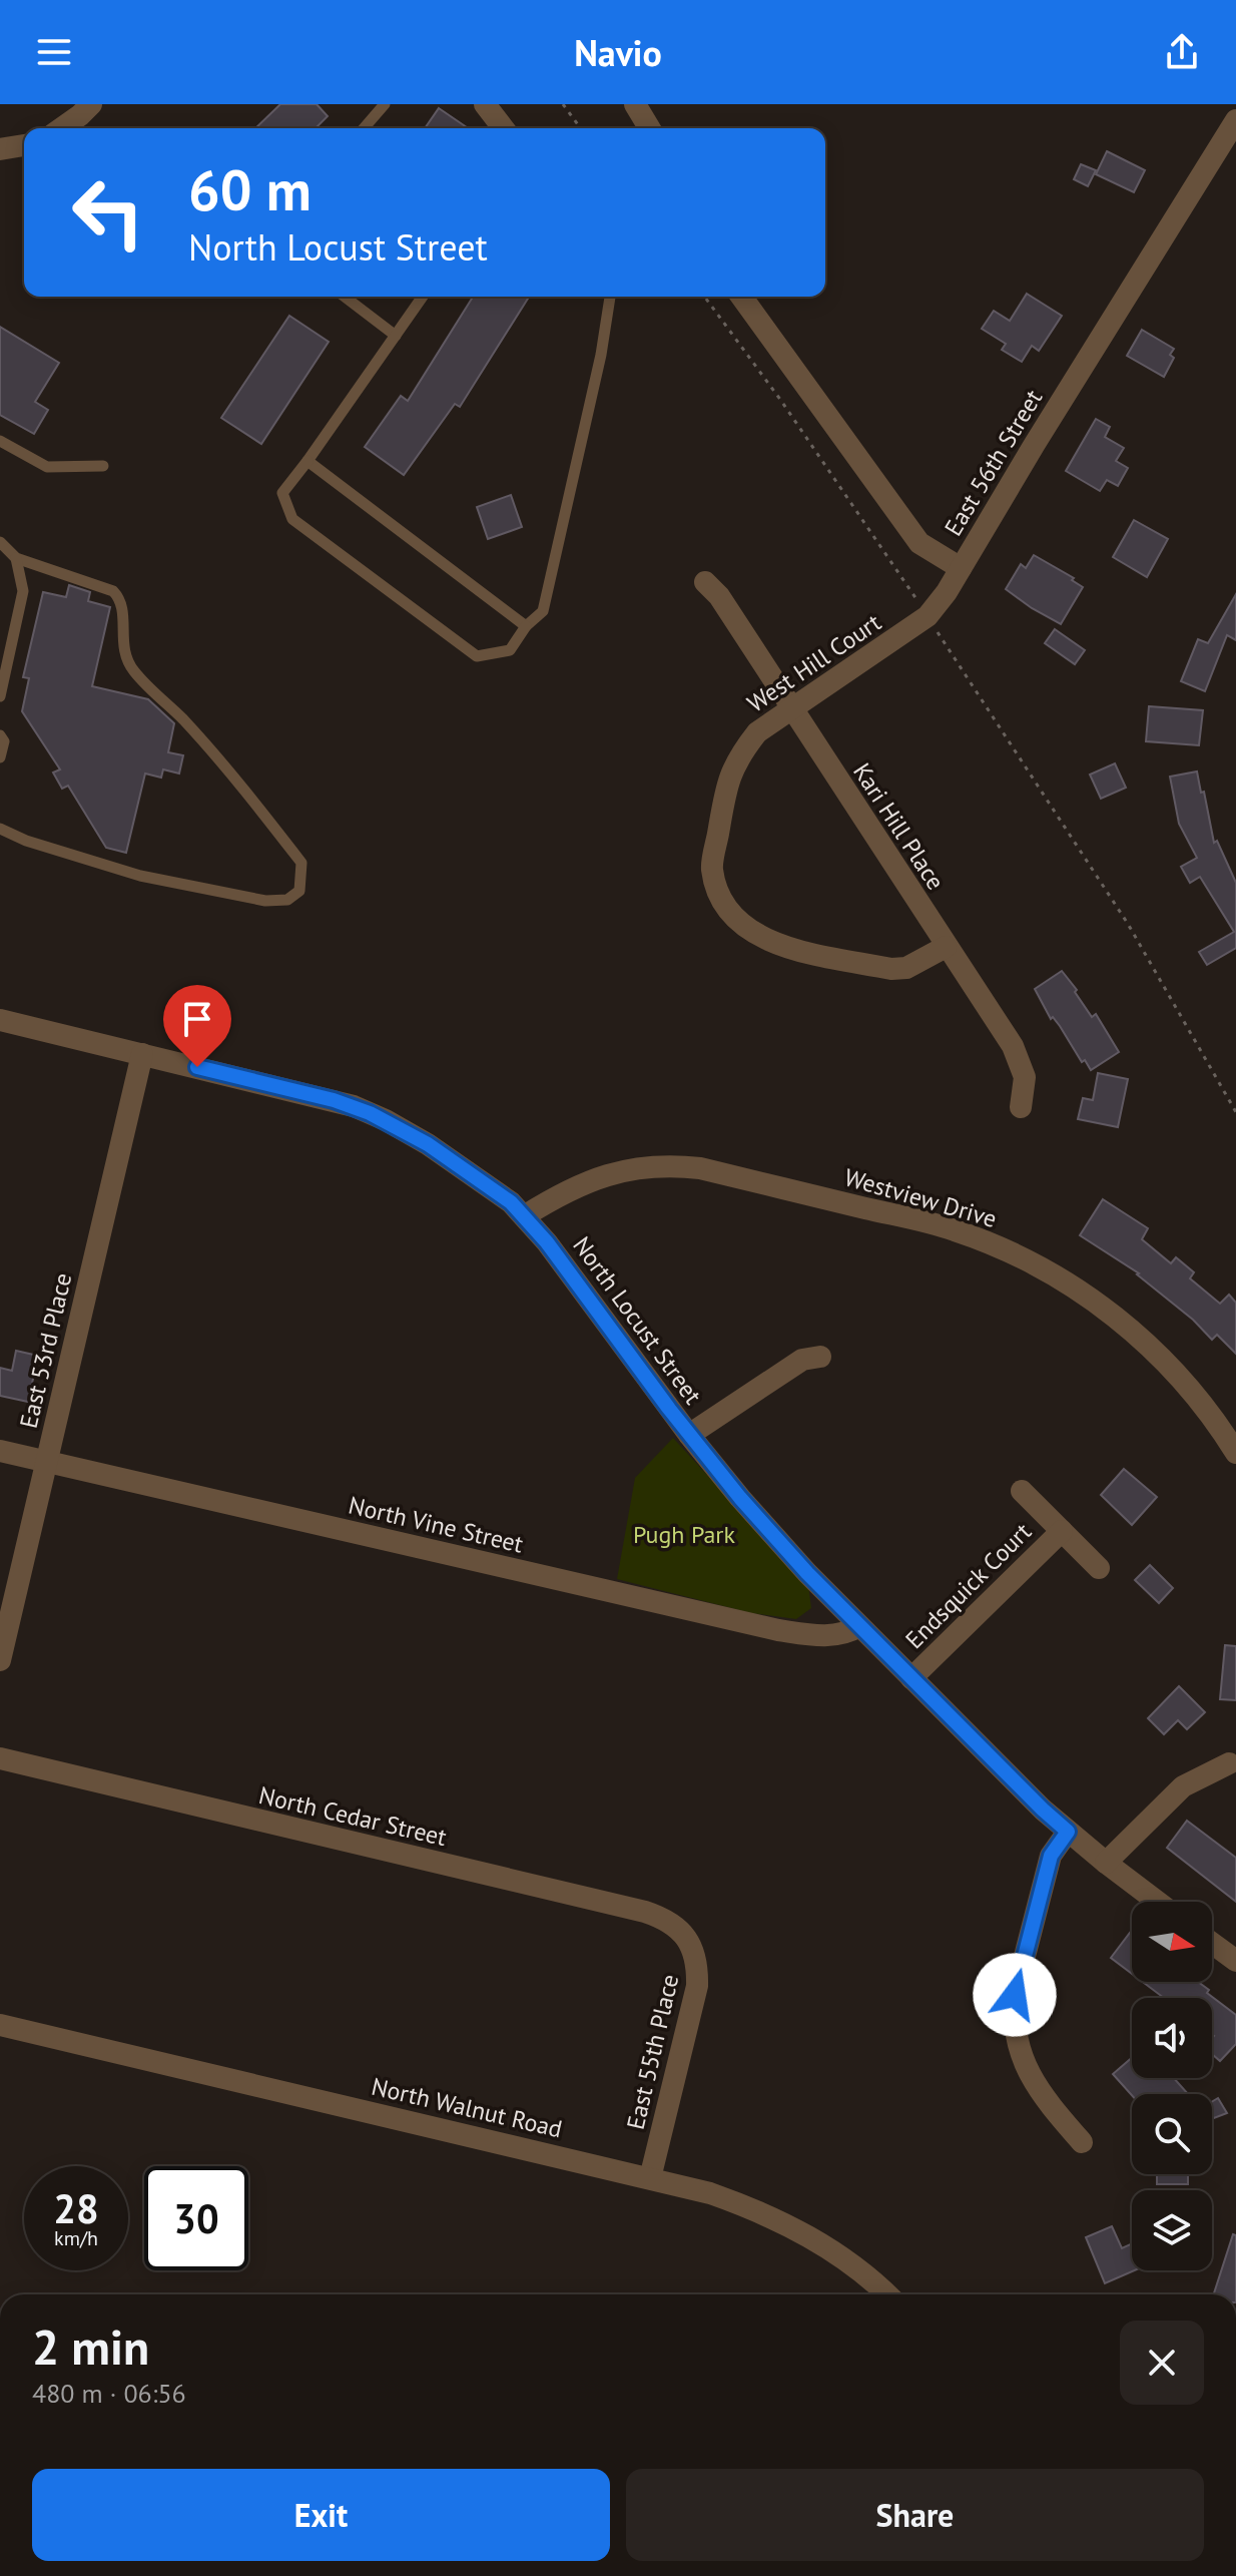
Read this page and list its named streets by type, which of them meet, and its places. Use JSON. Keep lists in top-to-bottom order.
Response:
{
  "streets": {
    "street": [
      "East 56th Street",
      "West Hill Court",
      "Kari Hill Place",
      "Westview Drive",
      "North Locust Street",
      "East 53rd Place",
      "North Vine Street",
      "Endsquick Court",
      "North Cedar Street",
      "East 55th Place",
      "North Walnut Road"
    ]
  },
  "crossings": [
    ["East 56th Street", "West Hill Court"],
    ["West Hill Court", "Kari Hill Place"],
    ["Westview Drive", "North Locust Street"],
    ["North Locust Street", "East 53rd Place"],
    ["North Locust Street", "North Vine Street"],
    ["North Locust Street", "Endsquick Court"],
    ["East 53rd Place", "North Vine Street"],
    ["North Cedar Street", "East 55th Place"],
    ["East 55th Place", "North Walnut Road"]
  ],
  "parks": ["Pugh Park"],
  "north": "right",
  "page": {
    "header": "Navio",
    "turn": ["60 m", "North Locust Street"],
    "speed": "28 km/h",
    "limit": "30",
    "heading": ["2 min", "480 m · 06:56"],
    "buttons": ["Exit", "Share"]
  }
}
